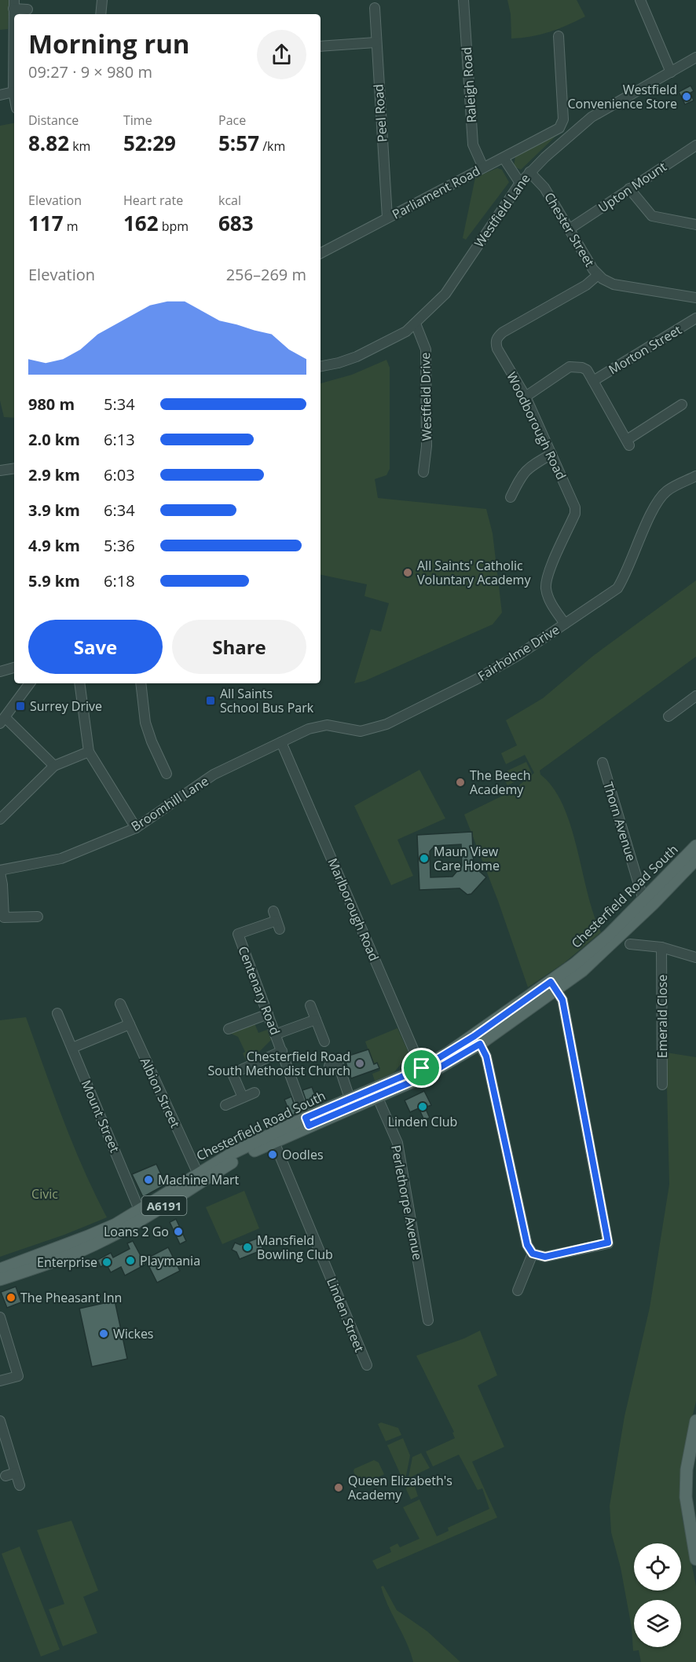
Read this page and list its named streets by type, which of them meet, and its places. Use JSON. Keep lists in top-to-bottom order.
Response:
{
  "streets": {
    "main road": ["Chesterfield Road South", "A6191"],
    "street": [
      "Raleigh Road",
      "Peel Road",
      "Upton Mount",
      "Parliament Road",
      "Westfield Lane",
      "Chester Street",
      "Morton Street",
      "Westfield Drive",
      "Woodborough Road",
      "Fairholme Drive",
      "Broomhill Lane",
      "Thorn Avenue",
      "Marlborough Road",
      "Centenary Road",
      "Emerald Close",
      "Albion Street",
      "Mount Street",
      "Perlethorpe Avenue",
      "Linden Street"
    ]
  },
  "crossings": [
    ["Raleigh Road", "Parliament Road"],
    ["Peel Road", "Parliament Road"],
    ["Upton Mount", "Chester Street"],
    ["Westfield Lane", "Chester Street"],
    ["Westfield Lane", "Westfield Drive"],
    ["Chester Street", "Woodborough Road"],
    ["Woodborough Road", "Fairholme Drive"],
    ["Fairholme Drive", "Broomhill Lane"],
    ["Fairholme Drive", "Marlborough Road"],
    ["Broomhill Lane", "Marlborough Road"],
    ["Thorn Avenue", "Chesterfield Road South"],
    ["Chesterfield Road South", "Marlborough Road"],
    ["Chesterfield Road South", "Centenary Road"],
    ["Chesterfield Road South", "Albion Street"],
    ["Chesterfield Road South", "Mount Street"],
    ["Chesterfield Road South", "Perlethorpe Avenue"],
    ["Chesterfield Road South", "Linden Street"]
  ],
  "parks": ["Civic"],
  "places": {
    "other": [
      "Westfield Convenience Store",
      "All Saints' Catholic Voluntary Academy",
      "The Beech Academy",
      "Maun View Care Home",
      "Chesterfield Road South Methodist Church",
      "Linden Club",
      "Oodles",
      "Machine Mart",
      "Loans 2 Go",
      "Mansfield Bowling Club",
      "Playmania",
      "Enterprise",
      "The Pheasant Inn",
      "Wickes",
      "Queen Elizabeth's Academy"
    ],
    "transit": ["All Saints School Bus Park", "Surrey Drive"]
  },
  "page": {
    "heading": ["Morning run", "09:27 · 9 × 980 m"],
    "stats": [
      ["Distance", "8.82 km"],
      ["Time", "52:29"],
      ["Pace", "5:57 /km"],
      ["Elevation", "117 m"],
      ["Heart rate", "162 bpm"],
      ["kcal", "683"]
    ],
    "chart": ["Elevation", "256–269 m"],
    "list": [
      {
        "name": "980 m",
        "note": "5:34"
      },
      {
        "name": "2.0 km",
        "note": "6:13"
      },
      {
        "name": "2.9 km",
        "note": "6:03"
      },
      {
        "name": "3.9 km",
        "note": "6:34"
      },
      {
        "name": "4.9 km",
        "note": "5:36"
      },
      {
        "name": "5.9 km",
        "note": "6:18"
      }
    ],
    "buttons": ["Save", "Share"]
  }
}
